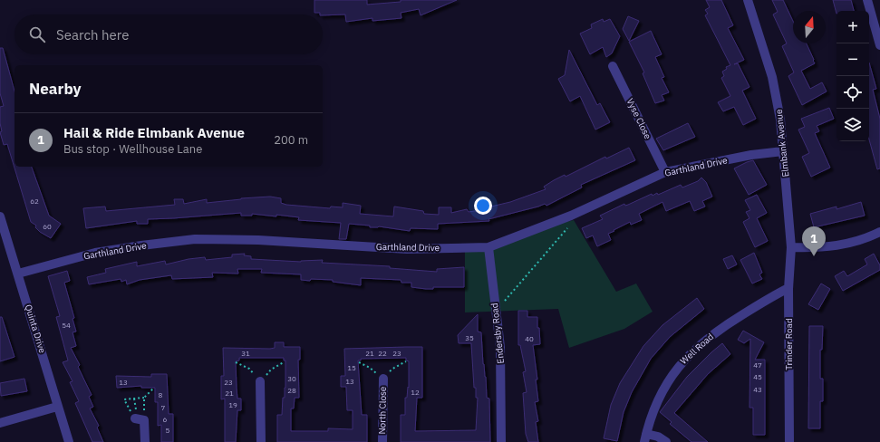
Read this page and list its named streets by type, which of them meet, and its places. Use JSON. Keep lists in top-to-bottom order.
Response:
{
  "streets": {
    "street": [
      "Vyse Close",
      "Elmbank Avenue",
      "Garthland Drive",
      "Quinta Drive",
      "Endersby Road",
      "Trinder Road",
      "Well Road",
      "North Close"
    ]
  },
  "crossings": [
    ["Vyse Close", "Garthland Drive"],
    ["Elmbank Avenue", "Garthland Drive"],
    ["Elmbank Avenue", "Trinder Road"],
    ["Garthland Drive", "Quinta Drive"],
    ["Garthland Drive", "Endersby Road"],
    ["Trinder Road", "Well Road"]
  ],
  "house_numbers": [
    "62",
    "60",
    "54",
    "35",
    "40",
    "31",
    "21",
    "22",
    "23",
    "47",
    "15",
    "45",
    "30",
    "13",
    "13",
    "23",
    "43",
    "28",
    "12",
    "21",
    "8",
    "19",
    "7",
    "6",
    "5"
  ],
  "north": "top",
  "page": {
    "map_buttons": ["+", "−"],
    "search": "Search here",
    "heading": "Nearby",
    "list": [
      {
        "mark": "1",
        "name": "Hail & Ride Elmbank Avenue",
        "note": "Bus stop · Wellhouse Lane",
        "value": "200 m"
      }
    ],
    "pins": "1"
  }
}
